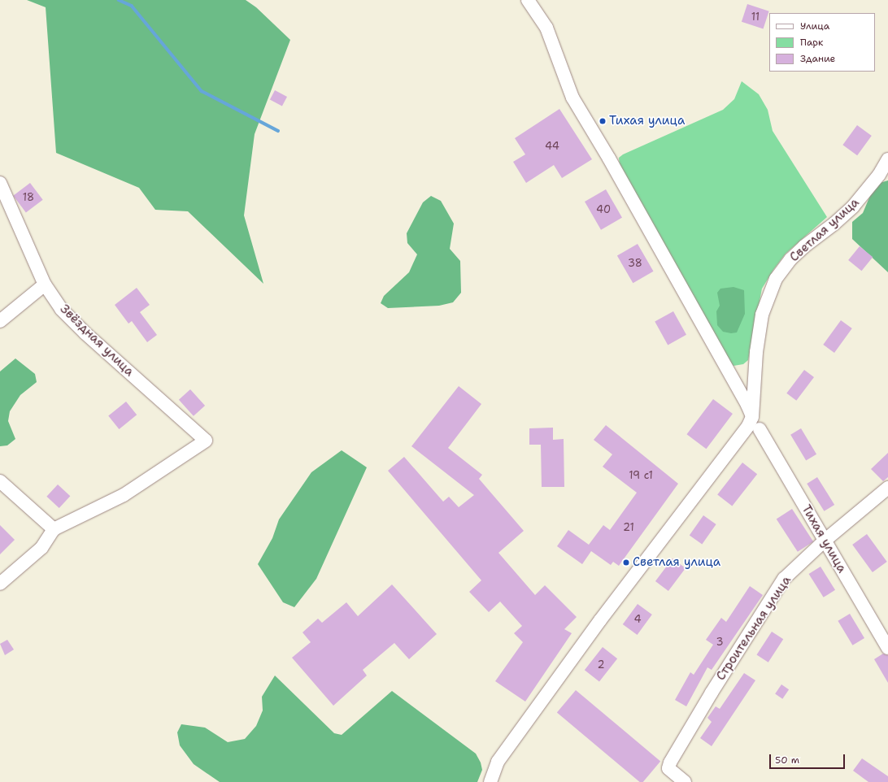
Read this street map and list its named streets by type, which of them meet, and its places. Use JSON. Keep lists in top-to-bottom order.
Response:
{
  "streets": {
    "street": [
      "Светлая улица",
      "Звёздная улица",
      "Тихая улица",
      "Строительная улица"
    ]
  },
  "crossings": [
    ["Тихая улица", "Строительная улица"]
  ],
  "places": ["Тихая улица", "Светлая улица"],
  "house_numbers": [
    "11",
    "44",
    "18",
    "40",
    "38",
    "19 с1",
    "21",
    "4",
    "3",
    "2"
  ],
  "legend": ["Улица", "Парк", "Здание"],
  "scale_bar": "50 m"
}
